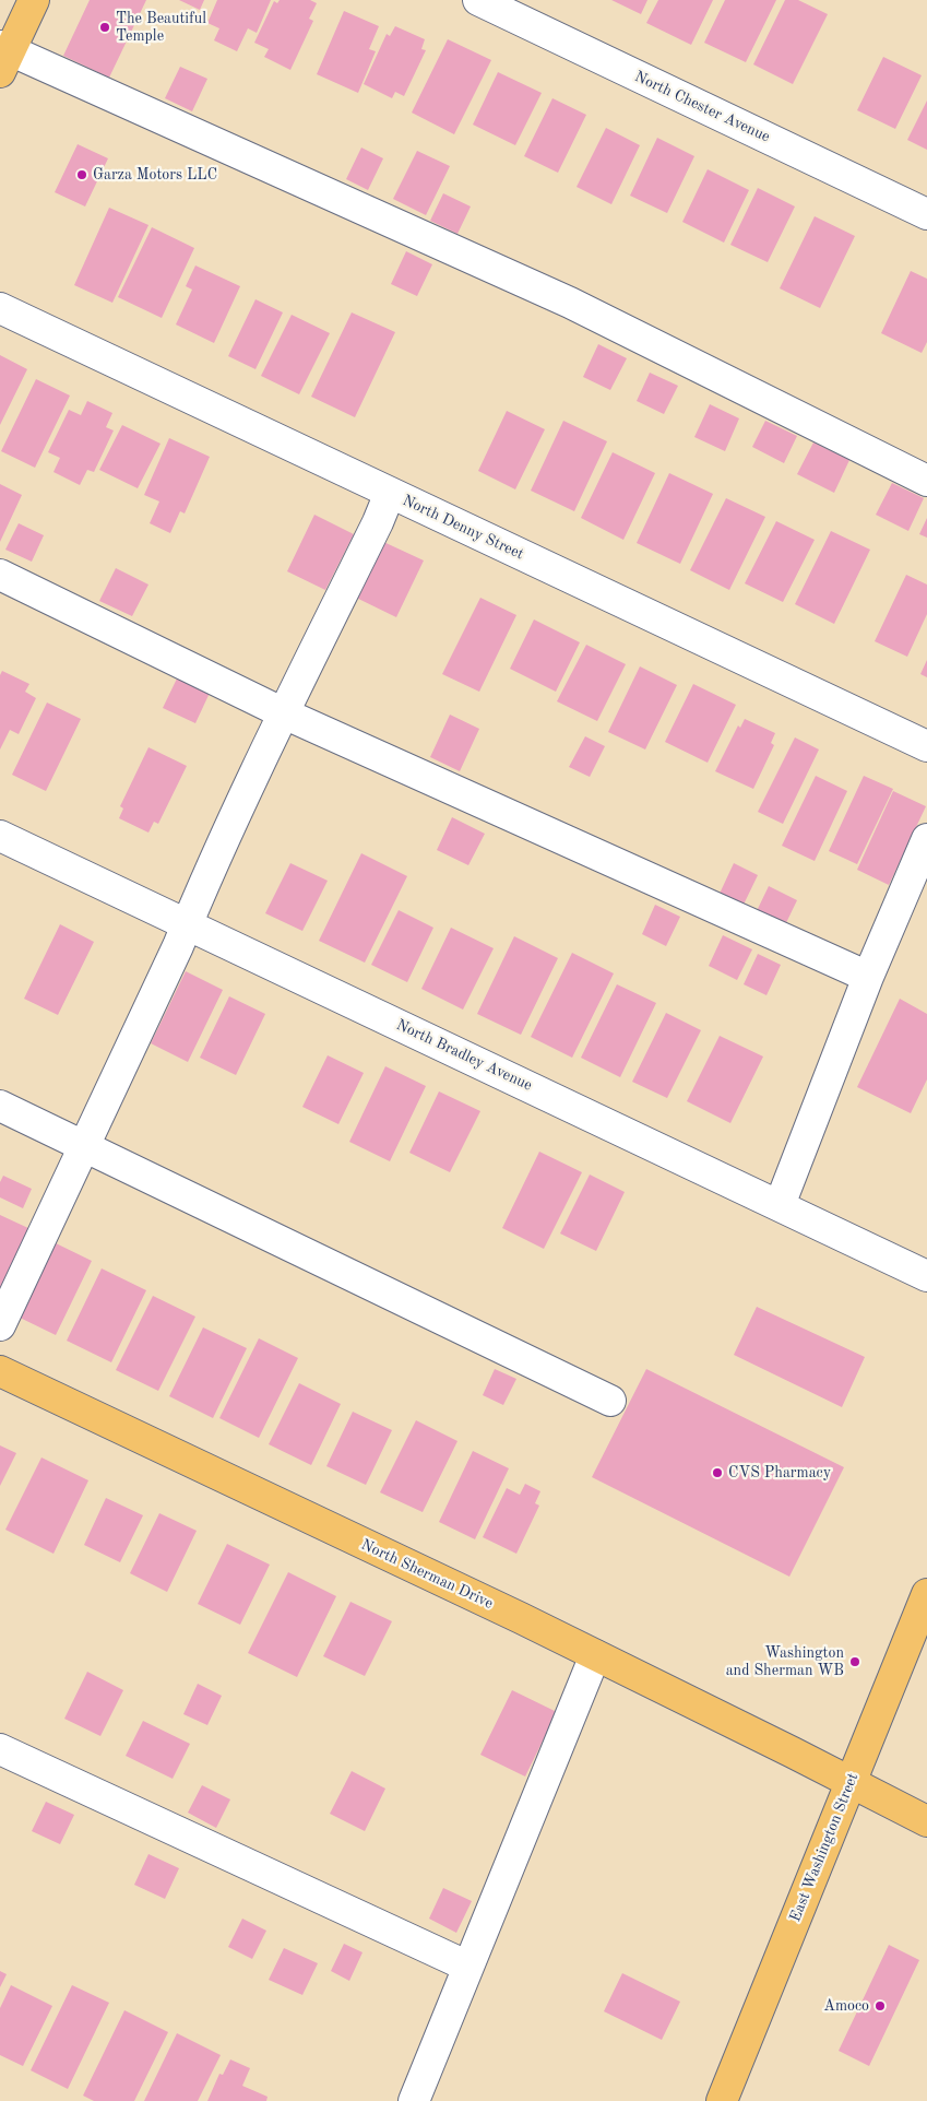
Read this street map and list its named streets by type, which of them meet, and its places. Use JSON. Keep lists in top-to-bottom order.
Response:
{
  "streets": {
    "main road": ["North Sherman Drive", "East Washington Street"],
    "street": ["North Chester Avenue", "North Denny Street", "North Bradley Avenue"]
  },
  "crossings": [
    ["North Sherman Drive", "East Washington Street"]
  ],
  "places": [
    "The Beautiful Temple",
    "Garza Motors LLC",
    "CVS Pharmacy",
    "Washington and Sherman WB",
    "Amoco"
  ]
}
